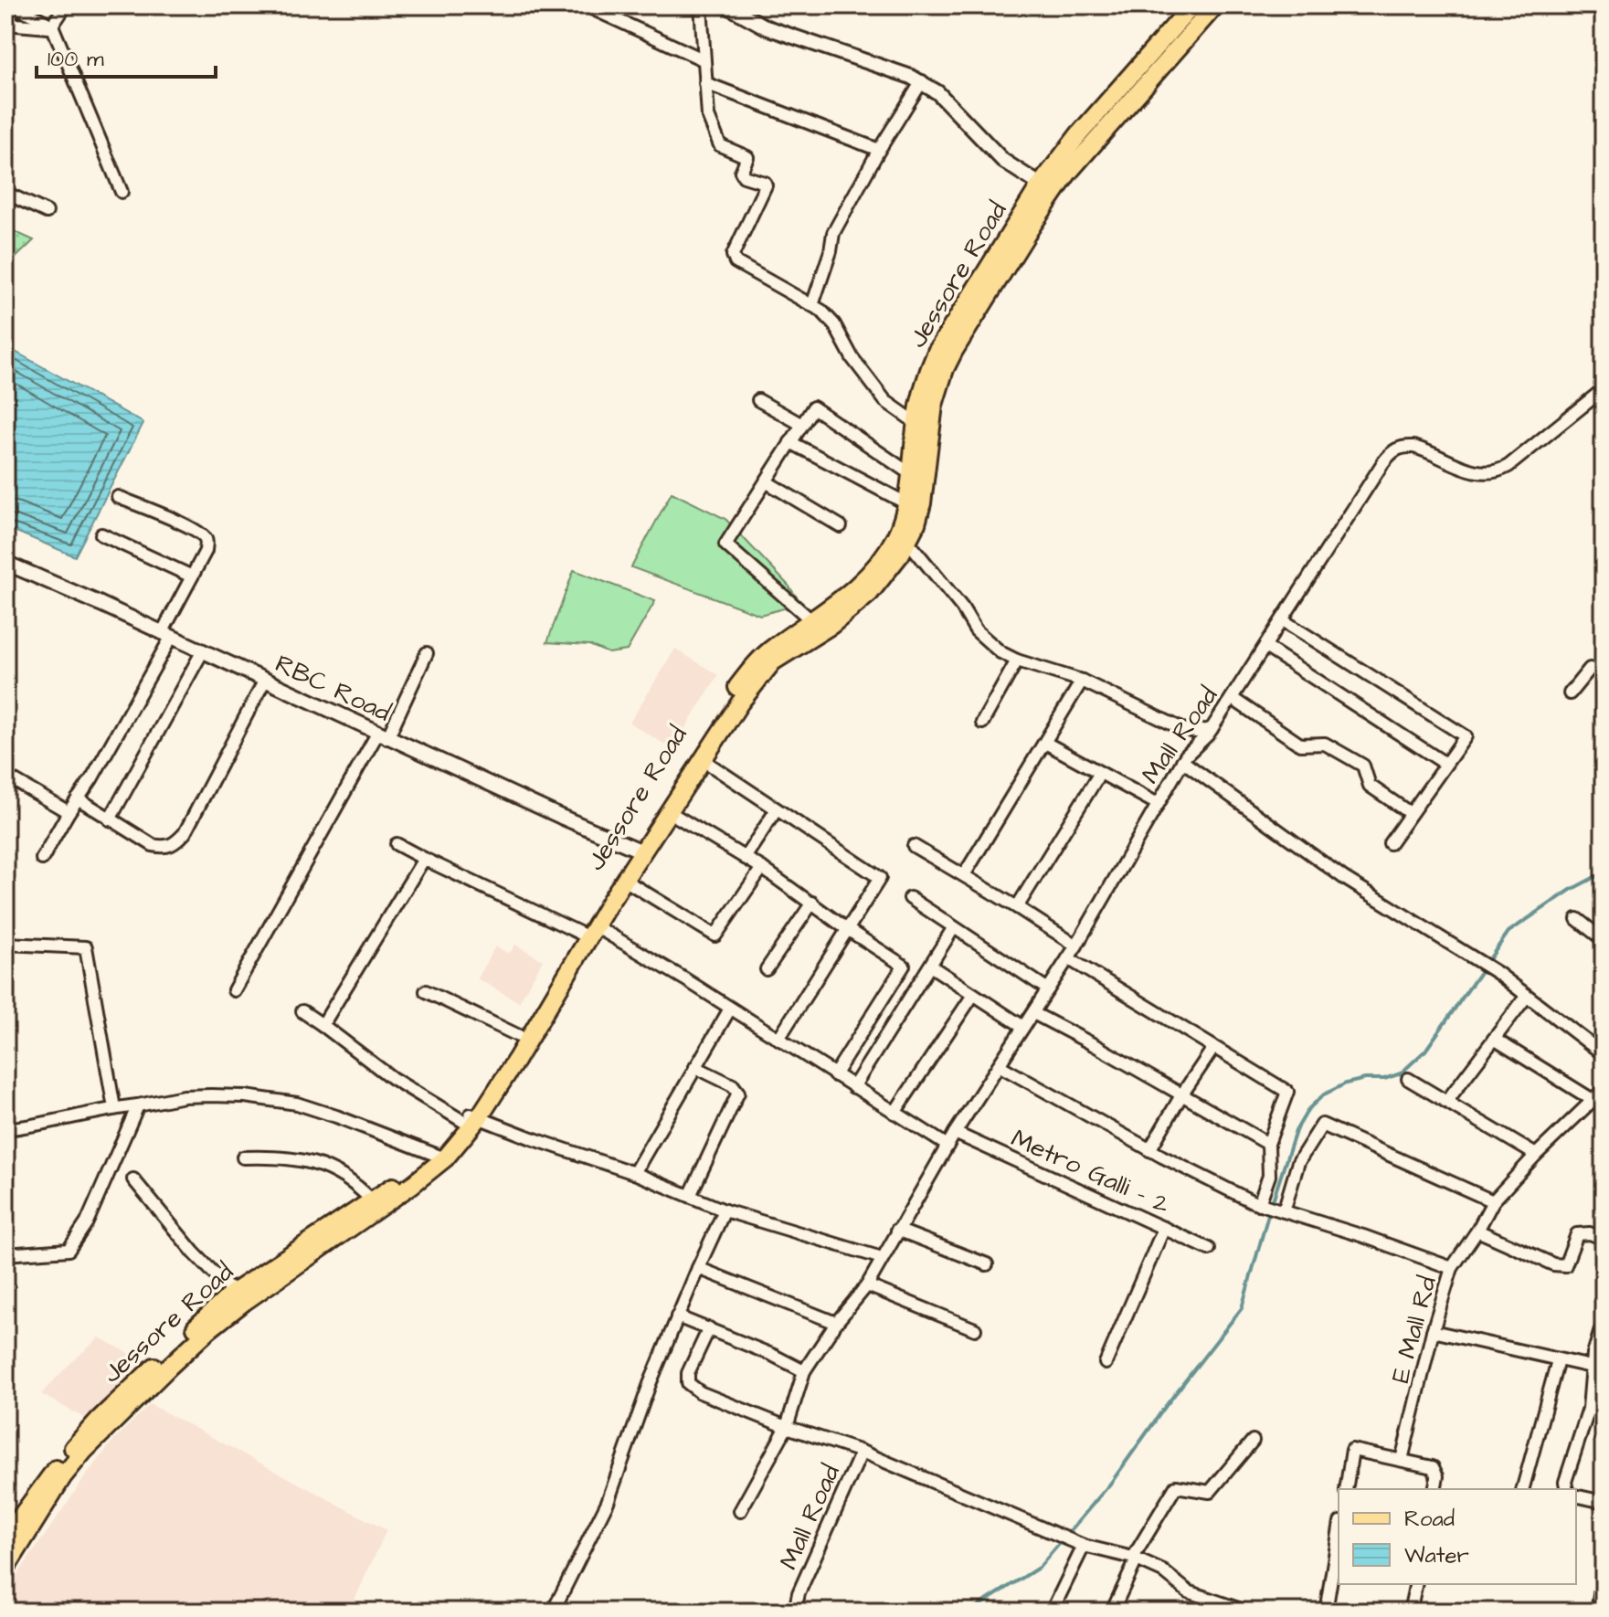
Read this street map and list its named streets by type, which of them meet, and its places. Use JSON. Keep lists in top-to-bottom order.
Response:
{
  "streets": {
    "main road": ["Jessore Road"],
    "street": [
      "RBC Road",
      "Mall Road",
      "Metro Galli - 2",
      "E Mall Rd"
    ]
  },
  "crossings": [
    ["Jessore Road", "RBC Road"],
    ["Mall Road", "Metro Galli - 2"]
  ],
  "legend": ["Road", "Water"],
  "scale_bar": "100 m"
}
